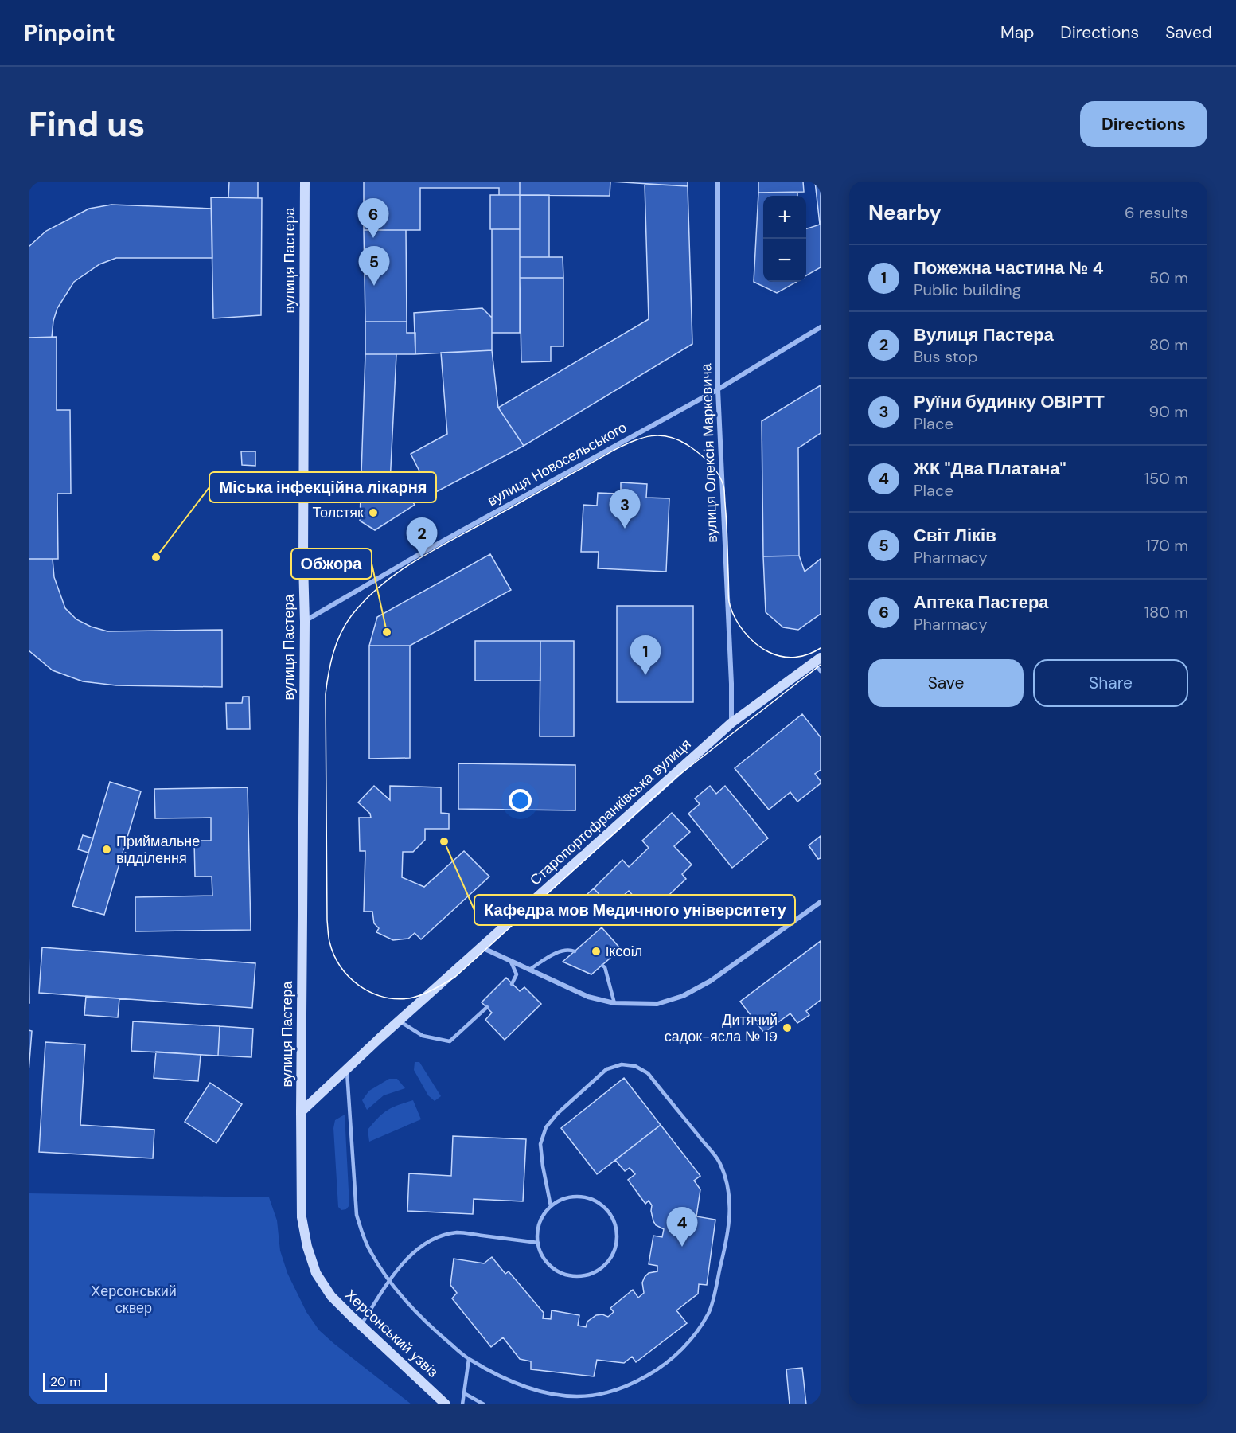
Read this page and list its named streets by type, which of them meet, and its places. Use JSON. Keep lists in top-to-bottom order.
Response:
{
  "streets": {
    "main road": ["вулиця Пастера", "Старопортофранківська вулиця", "Херсонський узвіз"],
    "street": ["вулиця Олексія Маркевича", "вулиця Новосельського"]
  },
  "crossings": [
    ["вулиця Пастера", "вулиця Новосельського"],
    ["вулиця Пастера", "Старопортофранківська вулиця"],
    ["вулиця Пастера", "Херсонський узвіз"],
    ["вулиця Олексія Маркевича", "вулиця Новосельського"],
    ["вулиця Олексія Маркевича", "Старопортофранківська вулиця"],
    ["Старопортофранківська вулиця", "Херсонський узвіз"]
  ],
  "parks": ["Херсонський сквер"],
  "places": [
    "Толстяк",
    "Міська інфекційна лікарня",
    "Обжора",
    "Кафедра мов Медичного університету",
    "Приймальне відділення",
    "Iксоiл",
    "Дитячий садок-ясла № 19"
  ],
  "scale_bar": "20 m",
  "page": {
    "header": "Pinpoint",
    "nav": ["Map", "Directions", "Saved"],
    "buttons": [
      "Directions",
      ["Save", "Share"]
    ],
    "title": "Find us",
    "heading": ["Nearby", "6 results"],
    "map_buttons": ["+", "−"],
    "pins": [
      "6",
      "5",
      "3",
      "2",
      "1",
      "4"
    ],
    "list": [
      {
        "mark": "1",
        "name": "Пожежна частина № 4",
        "note": "Public building",
        "value": "50 m"
      },
      {
        "mark": "2",
        "name": "Вулиця Пастера",
        "note": "Bus stop",
        "value": "80 m"
      },
      {
        "mark": "3",
        "name": "Руїни будинку ОВІРТТ",
        "note": "Place",
        "value": "90 m"
      },
      {
        "mark": "4",
        "name": "ЖК \"Два Платана\"",
        "note": "Place",
        "value": "150 m"
      },
      {
        "mark": "5",
        "name": "Світ Ліків",
        "note": "Pharmacy",
        "value": "170 m"
      },
      {
        "mark": "6",
        "name": "Аптека Пастера",
        "note": "Pharmacy",
        "value": "180 m"
      }
    ],
    "scale": "20 m"
  }
}
